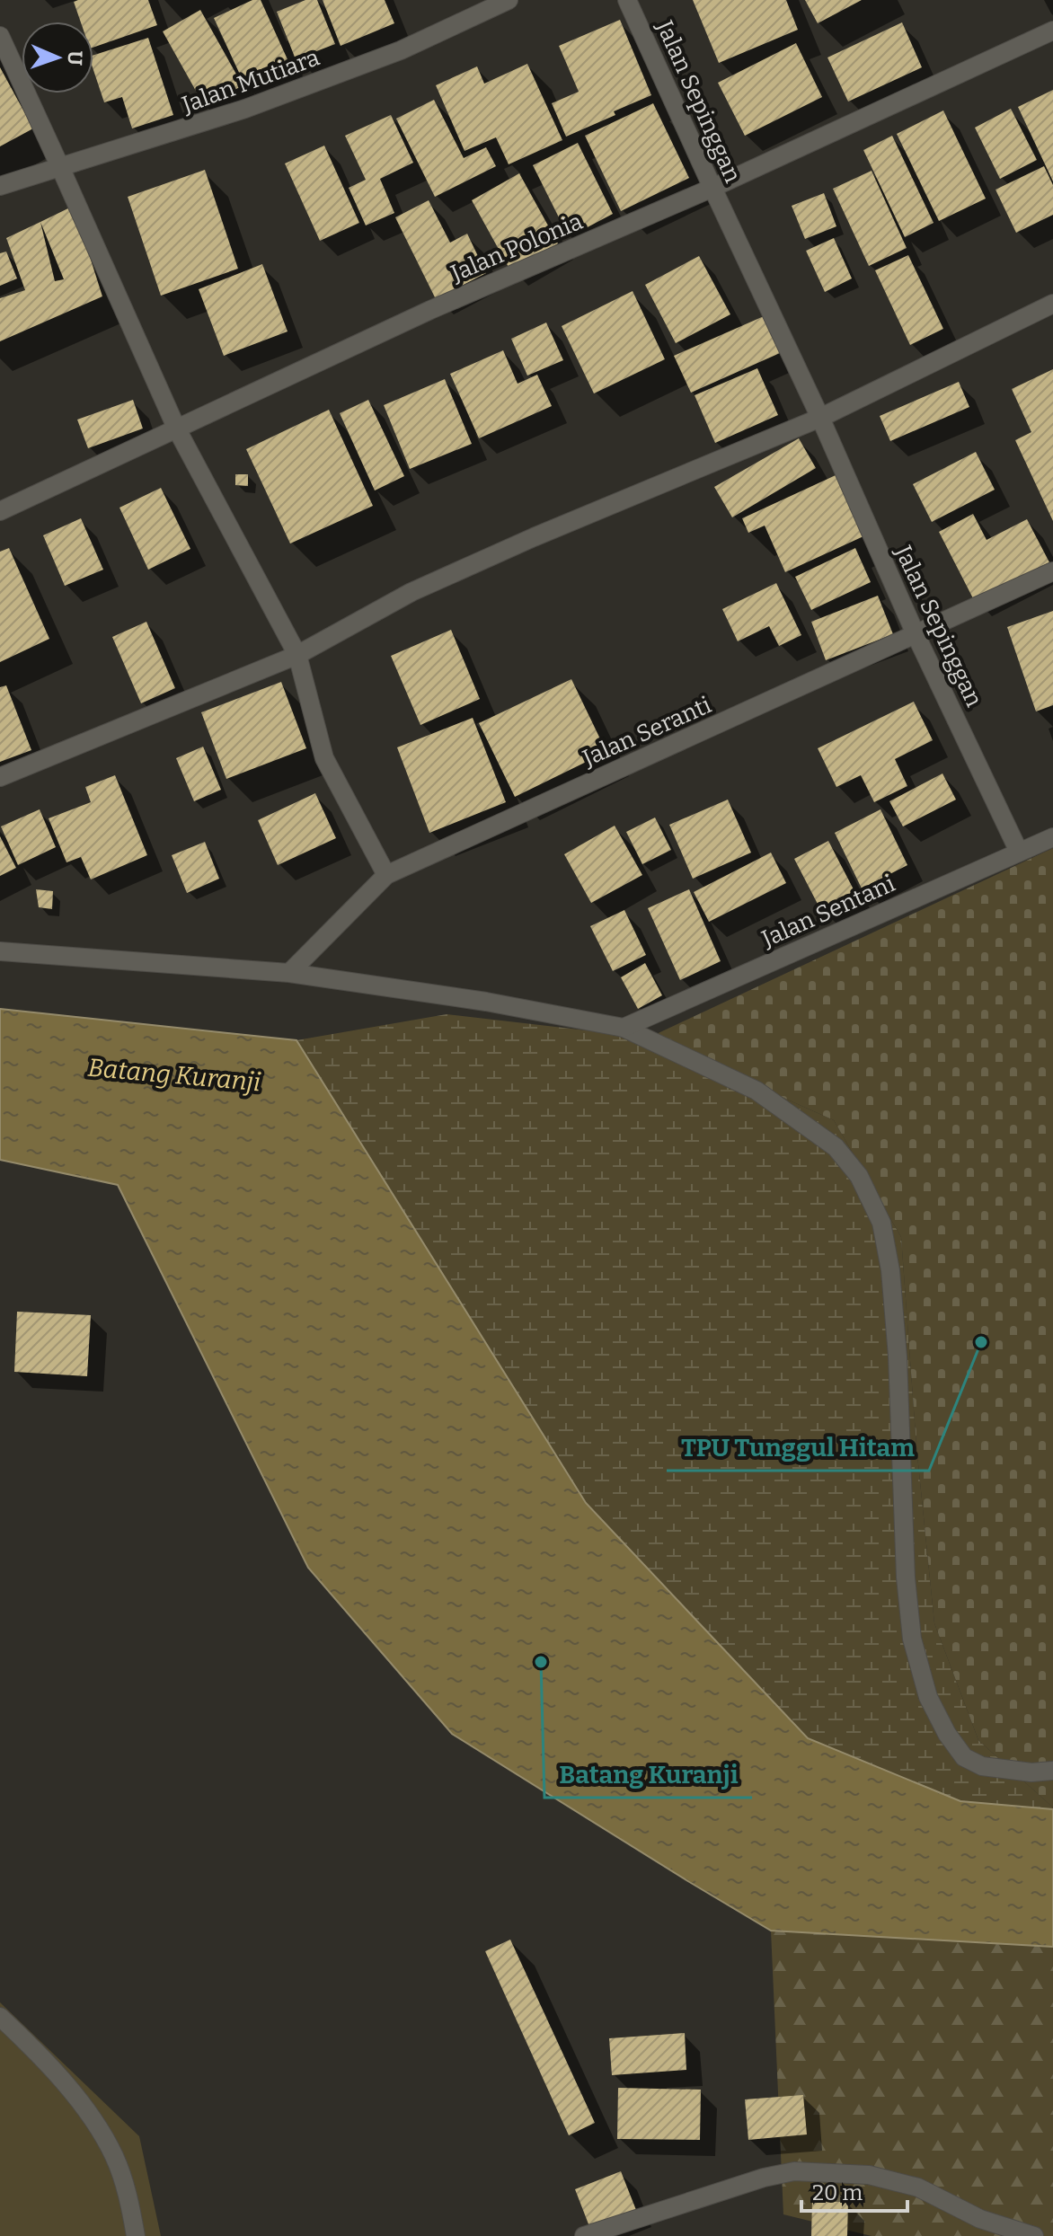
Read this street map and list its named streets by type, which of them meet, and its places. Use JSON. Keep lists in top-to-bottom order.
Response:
{
  "streets": {
    "street": [
      "Jalan Mutiara",
      "Jalan Sepinggan",
      "Jalan Polonia",
      "Jalan Seranti",
      "Jalan Sentani"
    ]
  },
  "crossings": [
    ["Jalan Sepinggan", "Jalan Polonia"],
    ["Jalan Sepinggan", "Jalan Seranti"],
    ["Jalan Sepinggan", "Jalan Sentani"]
  ],
  "water": ["Batang Kuranji"],
  "places": ["TPU Tunggul Hitam", "Batang Kuranji"],
  "scale_bar": "20 m",
  "north": "right"
}
